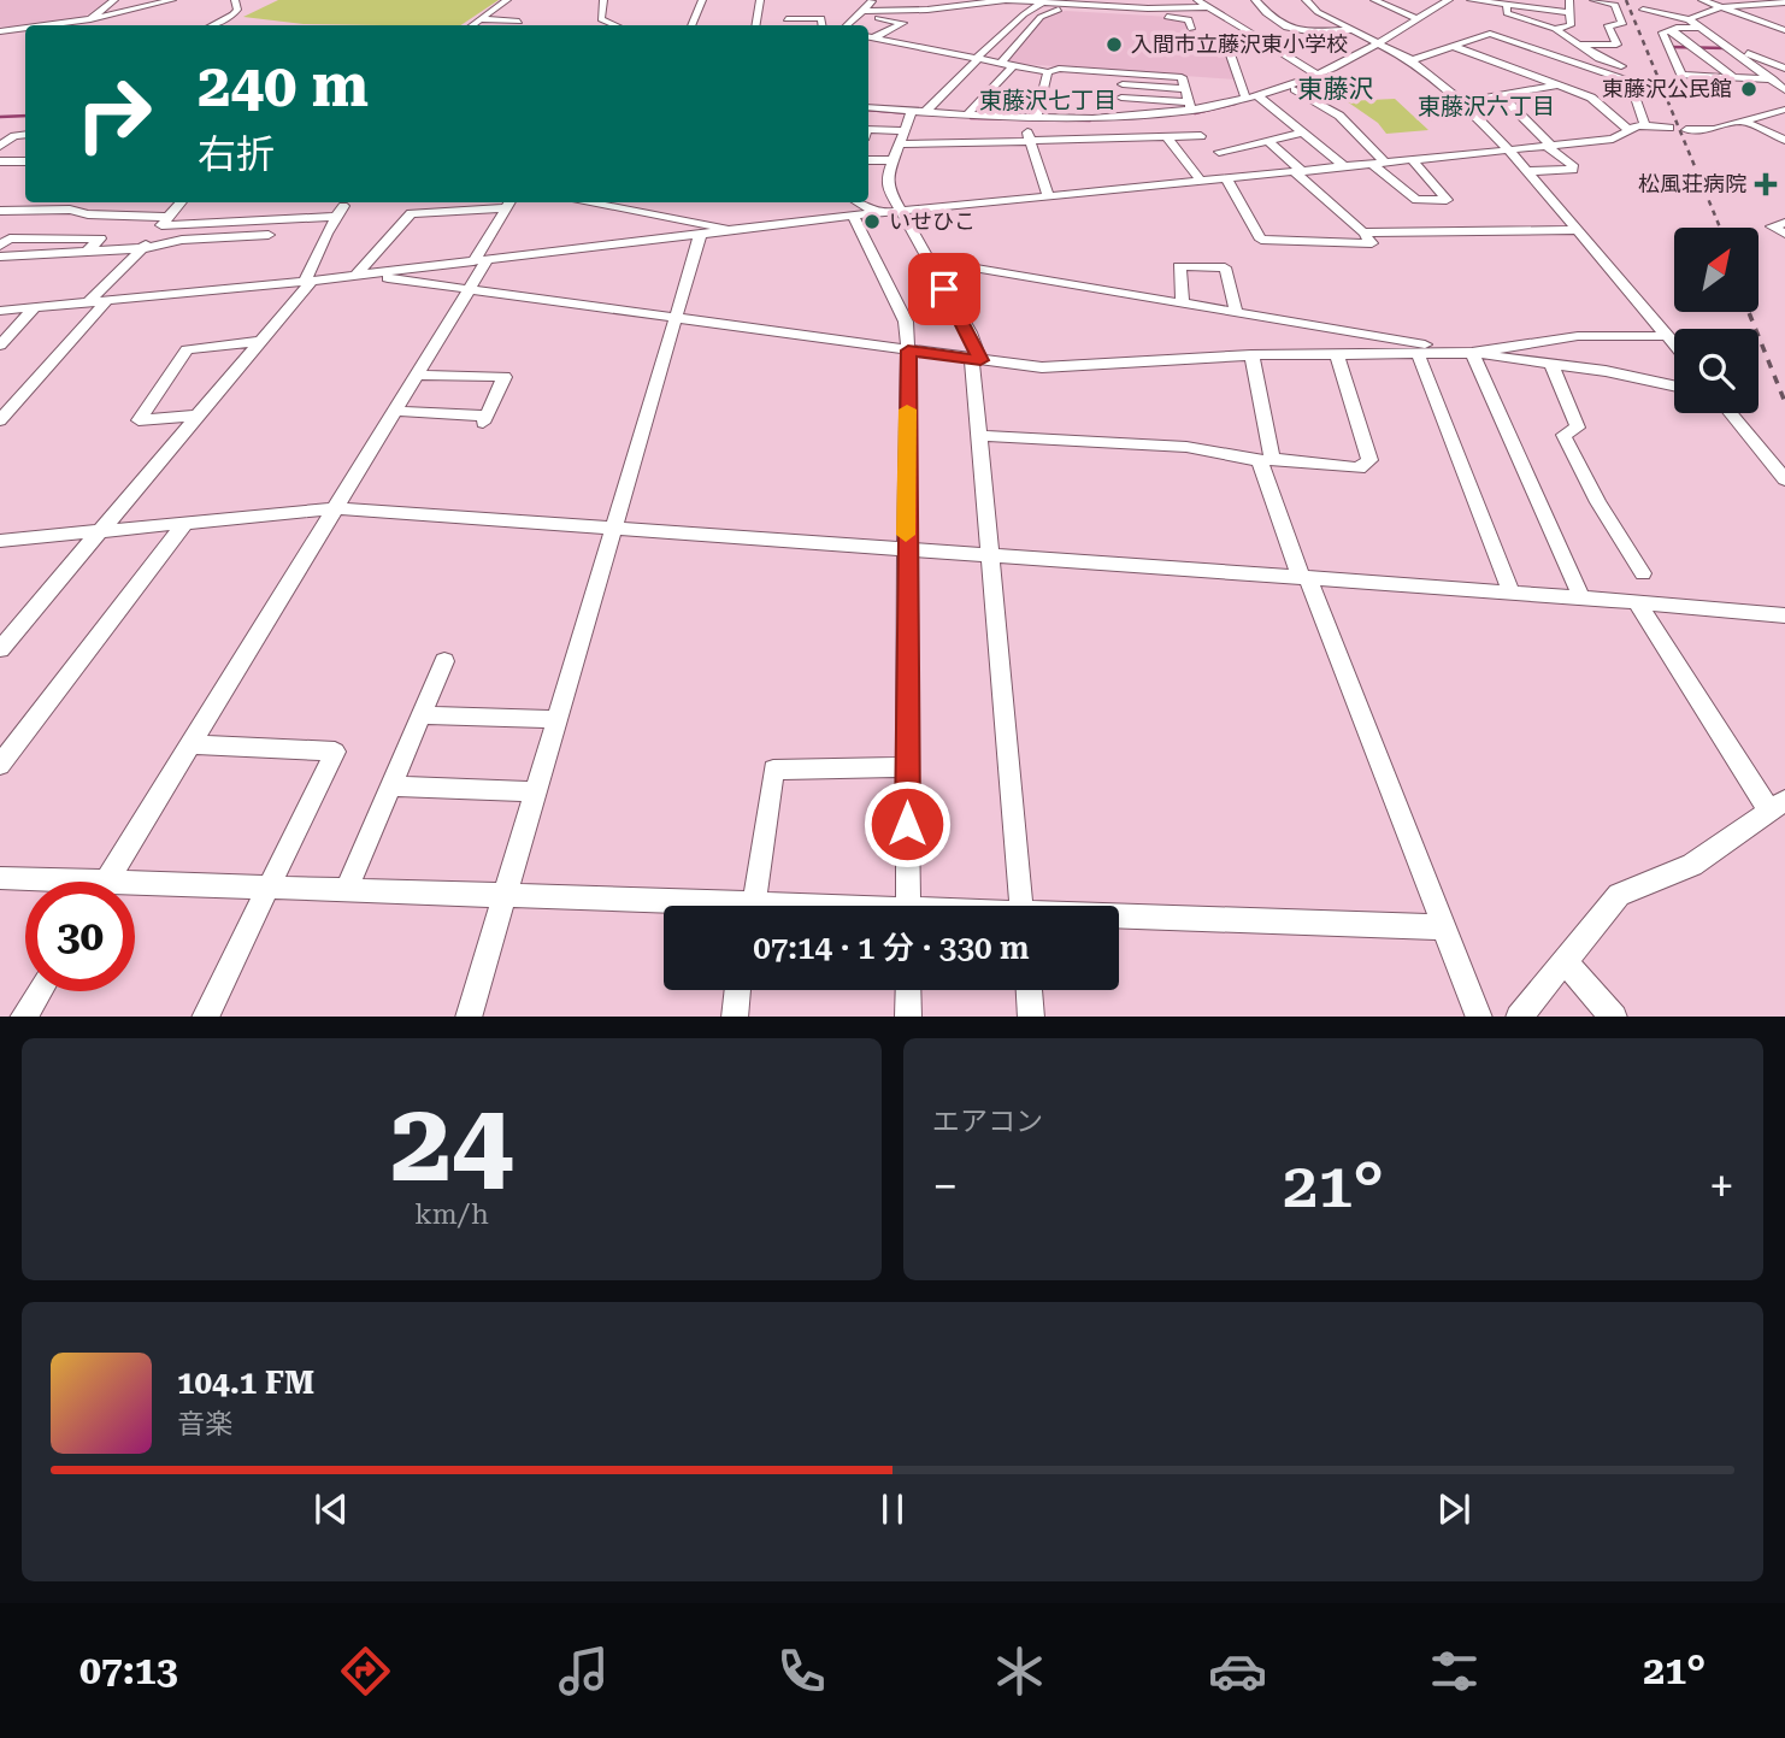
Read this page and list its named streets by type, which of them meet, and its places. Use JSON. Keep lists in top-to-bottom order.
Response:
{
  "districts": ["東藤沢", "東藤沢七丁目", "東藤沢六丁目"],
  "places": {
    "other": ["入間市立藤沢東小学校", "東藤沢公民館", "いせひこ"],
    "health": ["松風荘病院"]
  },
  "north": "top right",
  "page": {
    "turn": ["240 m", "右折"],
    "limit": "30",
    "trip": "07:14 · 1 分 · 330 m",
    "tile": [
      ["24", "km/h"],
      "エアコン"
    ],
    "heat": ["−", "21°", "+"],
    "song": ["104.1 FM", "音楽"],
    "tabs": ["07:13", "21°"]
  }
}
